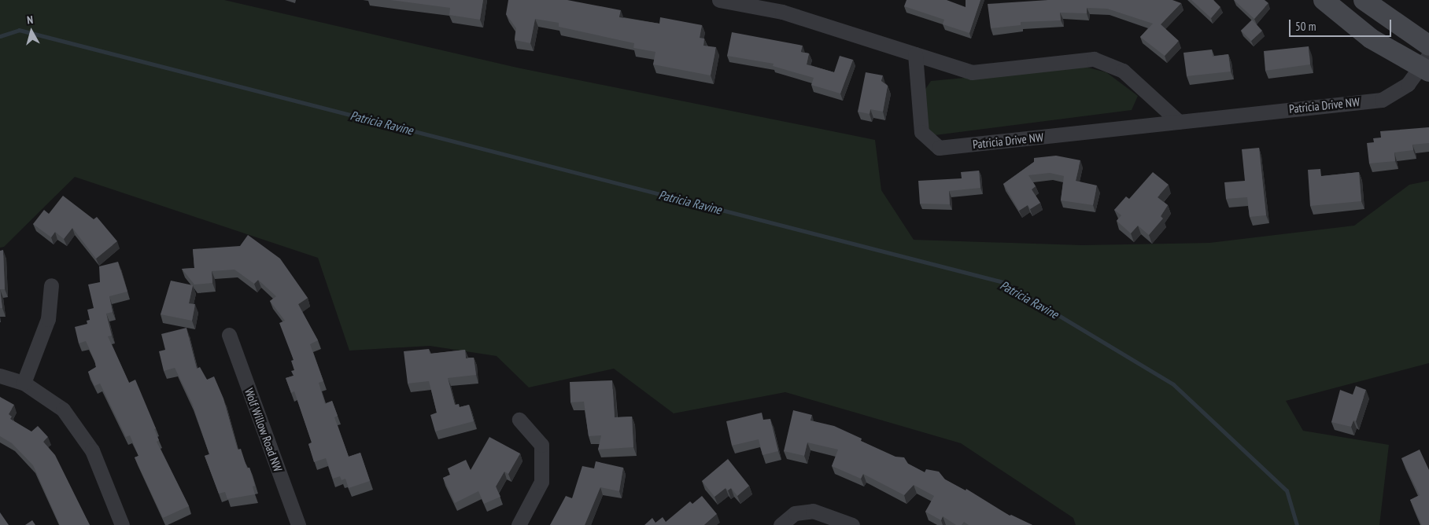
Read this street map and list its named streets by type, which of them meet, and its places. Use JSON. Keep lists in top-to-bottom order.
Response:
{
  "streets": {
    "street": ["Patricia Drive NW", "Wolf Willow Road NW"]
  },
  "water": ["Patricia Ravine"],
  "scale_bar": "50 m",
  "north": "top"
}
